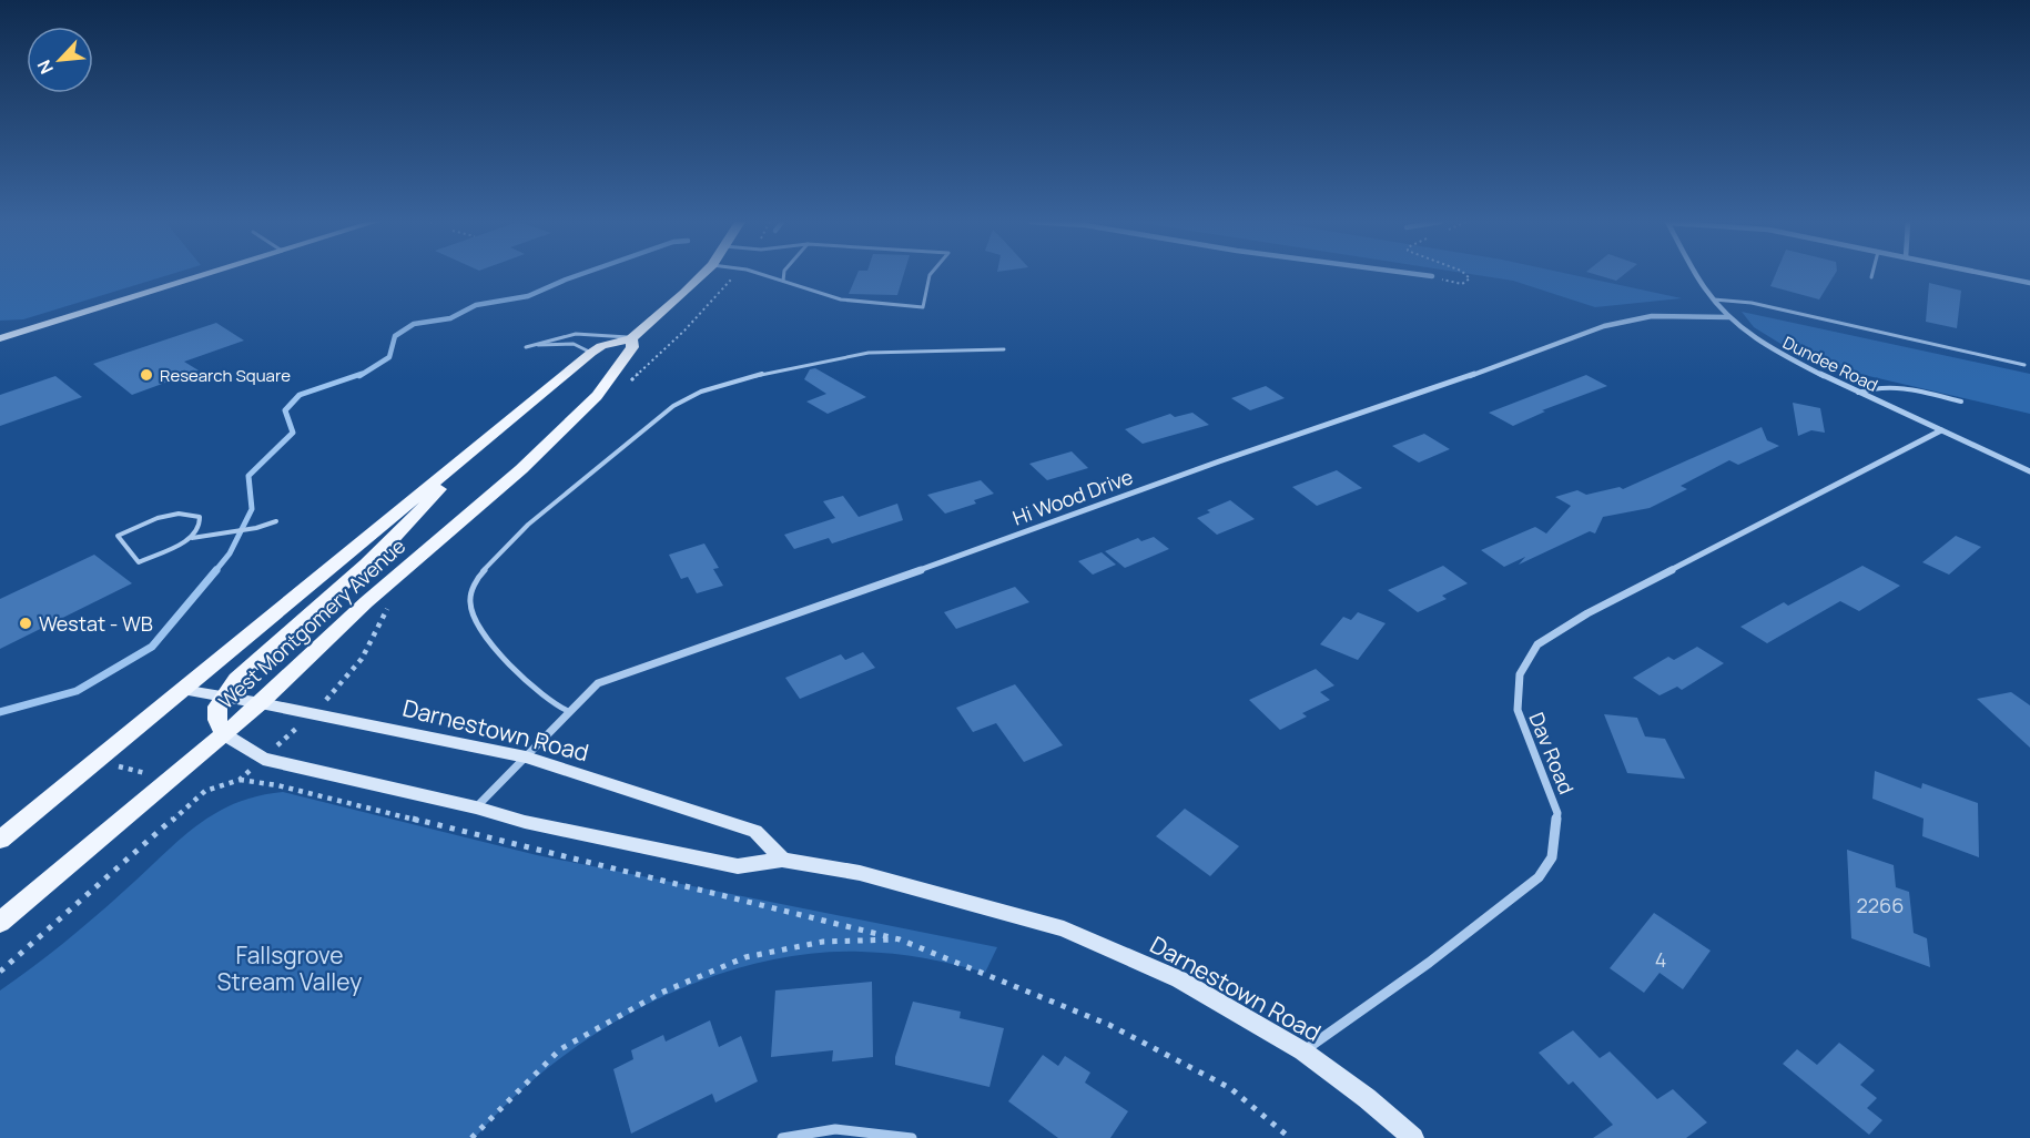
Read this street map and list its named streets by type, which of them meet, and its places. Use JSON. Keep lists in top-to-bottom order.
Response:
{
  "streets": {
    "main road": ["West Montgomery Avenue", "Darnestown Road"],
    "street": ["Dundee Road", "Hi Wood Drive", "Dav Road"]
  },
  "crossings": [
    ["Dundee Road", "Hi Wood Drive"],
    ["Dundee Road", "Dav Road"],
    ["Hi Wood Drive", "Darnestown Road"],
    ["West Montgomery Avenue", "Darnestown Road"],
    ["Darnestown Road", "Dav Road"]
  ],
  "parks": ["Fallsgrove Stream Valley"],
  "places": ["Research Square", "Westat - WB"],
  "house_numbers": ["2266", "4"],
  "north": "bottom left"
}
